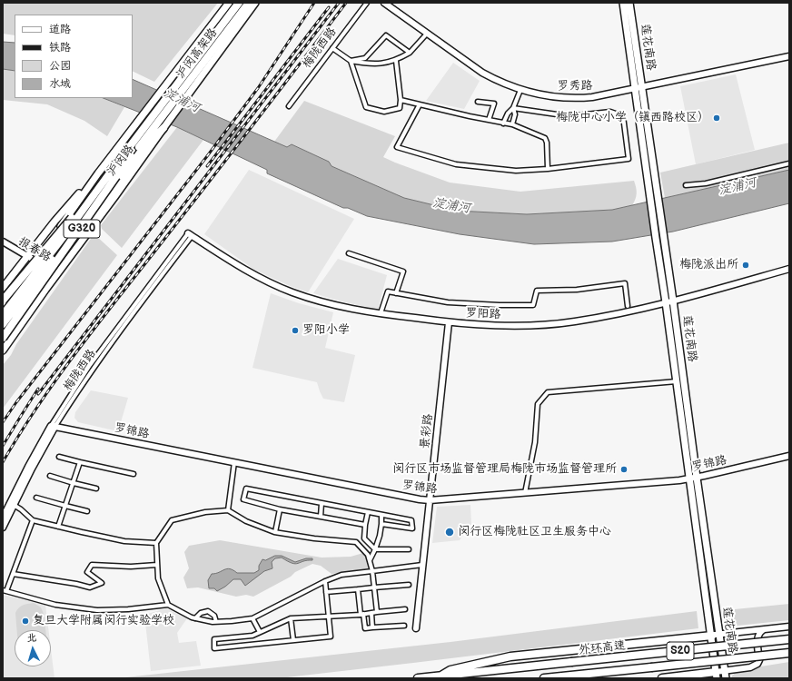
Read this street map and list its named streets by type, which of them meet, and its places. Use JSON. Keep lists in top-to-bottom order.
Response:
{
  "streets": {
    "highway": [
      "沪闵高架路",
      "沪闵路",
      "G320",
      "外环高速",
      "S20"
    ],
    "main road": ["莲花南路"],
    "street": [
      "梅陇西路",
      "罗秀路",
      "报春路",
      "罗阳路",
      "罗锦路",
      "景彩路"
    ]
  },
  "crossings": [
    ["莲花南路", "罗秀路"],
    ["莲花南路", "罗阳路"],
    ["莲花南路", "罗锦路"],
    ["梅陇西路", "罗阳路"],
    ["梅陇西路", "罗锦路"],
    ["沪闵路", "报春路"],
    ["罗阳路", "景彩路"],
    ["罗锦路", "景彩路"]
  ],
  "water": ["淀浦河"],
  "places": [
    "梅陇中心小学（镇西路校区）",
    "梅陇派出所",
    "罗阳小学",
    "闵行区市场监督管理局梅陇市场监督管理所",
    "闵行区梅陇社区卫生服务中心",
    "复旦大学附属闵行实验学校"
  ],
  "legend": [
    "道路",
    "铁路",
    "公园",
    "水域"
  ],
  "north": "top"
}
